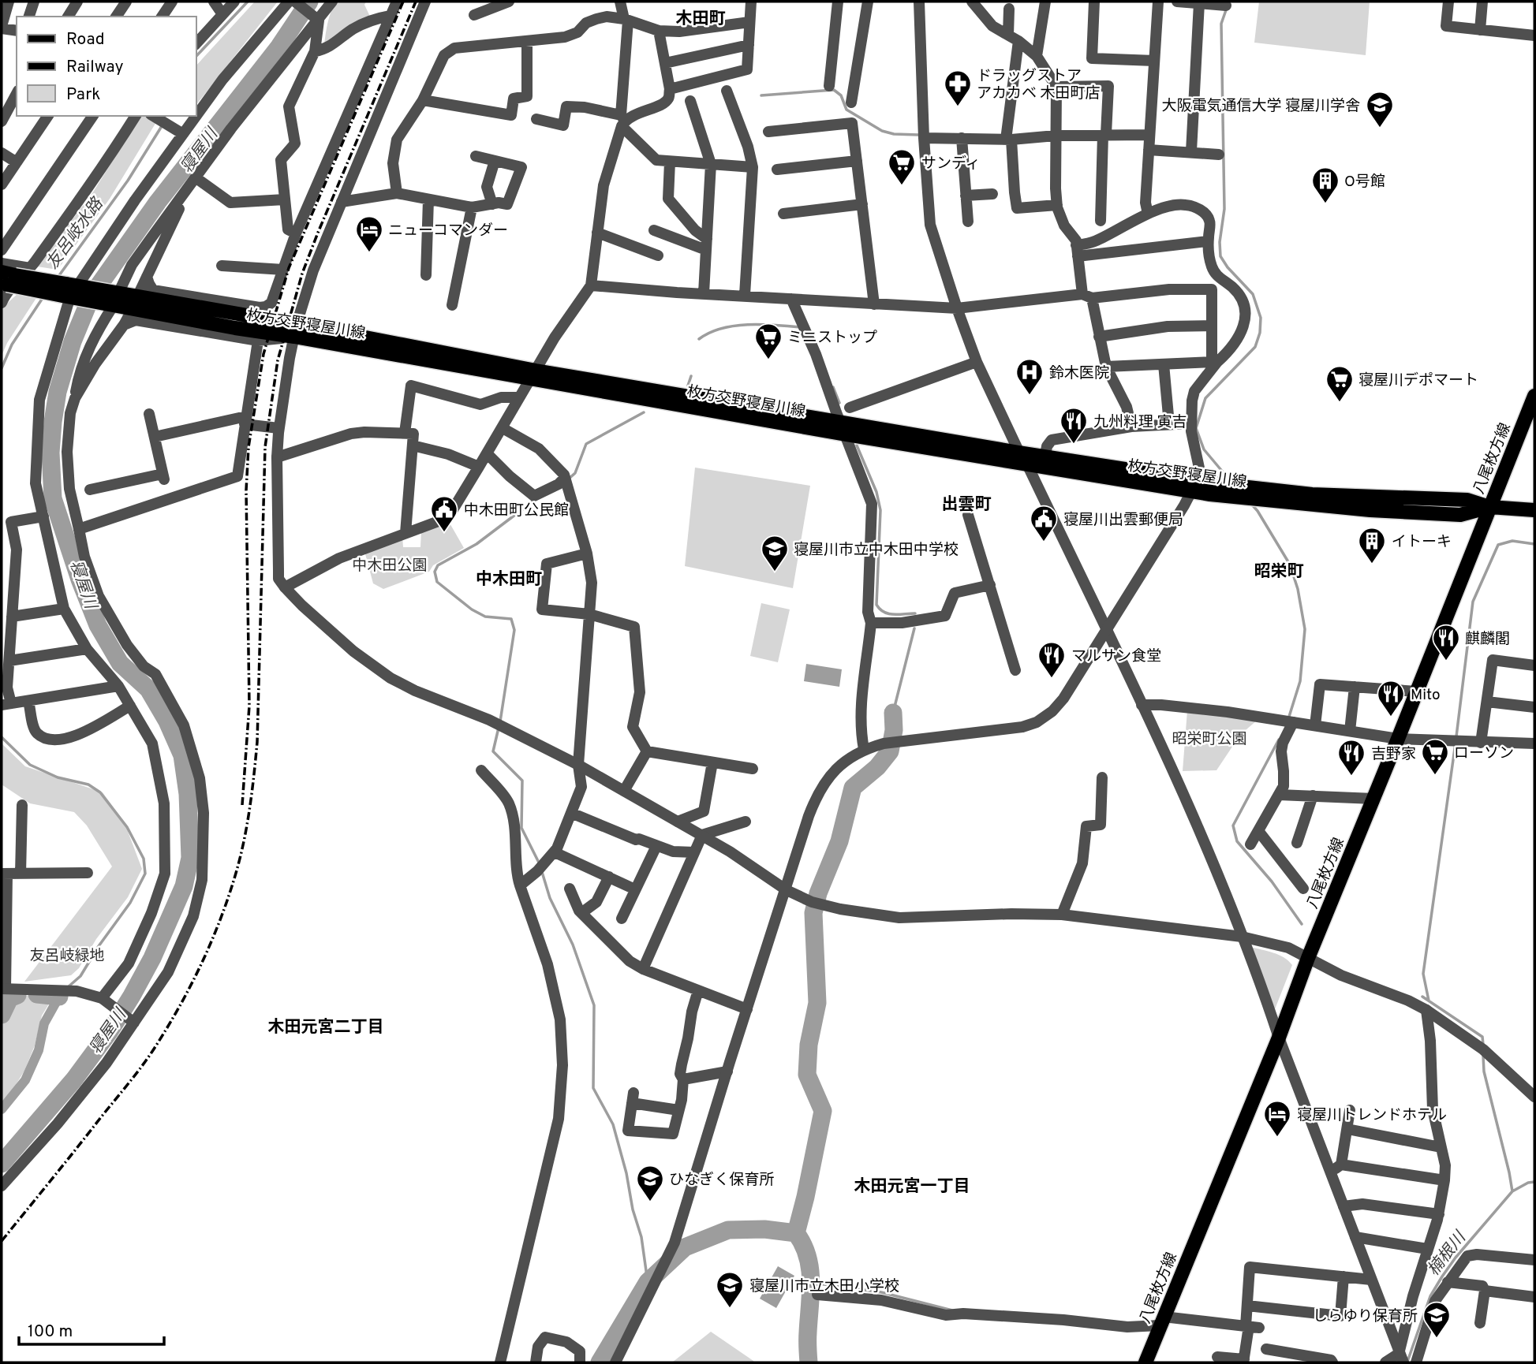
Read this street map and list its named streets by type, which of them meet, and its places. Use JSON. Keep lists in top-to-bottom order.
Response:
{
  "streets": {
    "main road": ["枚方交野寝屋川線", "八尾枚方線"]
  },
  "crossings": [
    ["枚方交野寝屋川線", "八尾枚方線"]
  ],
  "districts": [
    "木田町",
    "出雲町",
    "昭栄町",
    "中木田町",
    "木田元宮二丁目",
    "木田元宮一丁目"
  ],
  "water": ["寝屋川", "友呂岐水路", "楠根川"],
  "parks": ["中木田公園", "昭栄町公園", "友呂岐緑地"],
  "places": {
    "pharmacy": ["ドラッグストア アカカベ 木田町店"],
    "school or university": [
      "大阪電気通信大学 寝屋川学舎",
      "寝屋川市立中木田中学校",
      "ひなぎく保育所",
      "寝屋川市立木田小学校",
      "しらゆり保育所"
    ],
    "supermarket": [
      "サンディ",
      "ミニストップ",
      "寝屋川デポマート",
      "ローソン"
    ],
    "building": ["O号館", "イトーキ"],
    "hotel": ["ニューコマンダー", "寝屋川トレンドホテル"],
    "hospital": ["鈴木医院"],
    "restaurant": [
      "九州料理 寅吉",
      "麒麟閣",
      "マルサン食堂",
      "Mito",
      "吉野家"
    ],
    "public building": ["中木田町公民館", "寝屋川出雲郵便局"]
  },
  "legend": ["Road", "Railway", "Park"],
  "scale_bar": "100 m"
}
